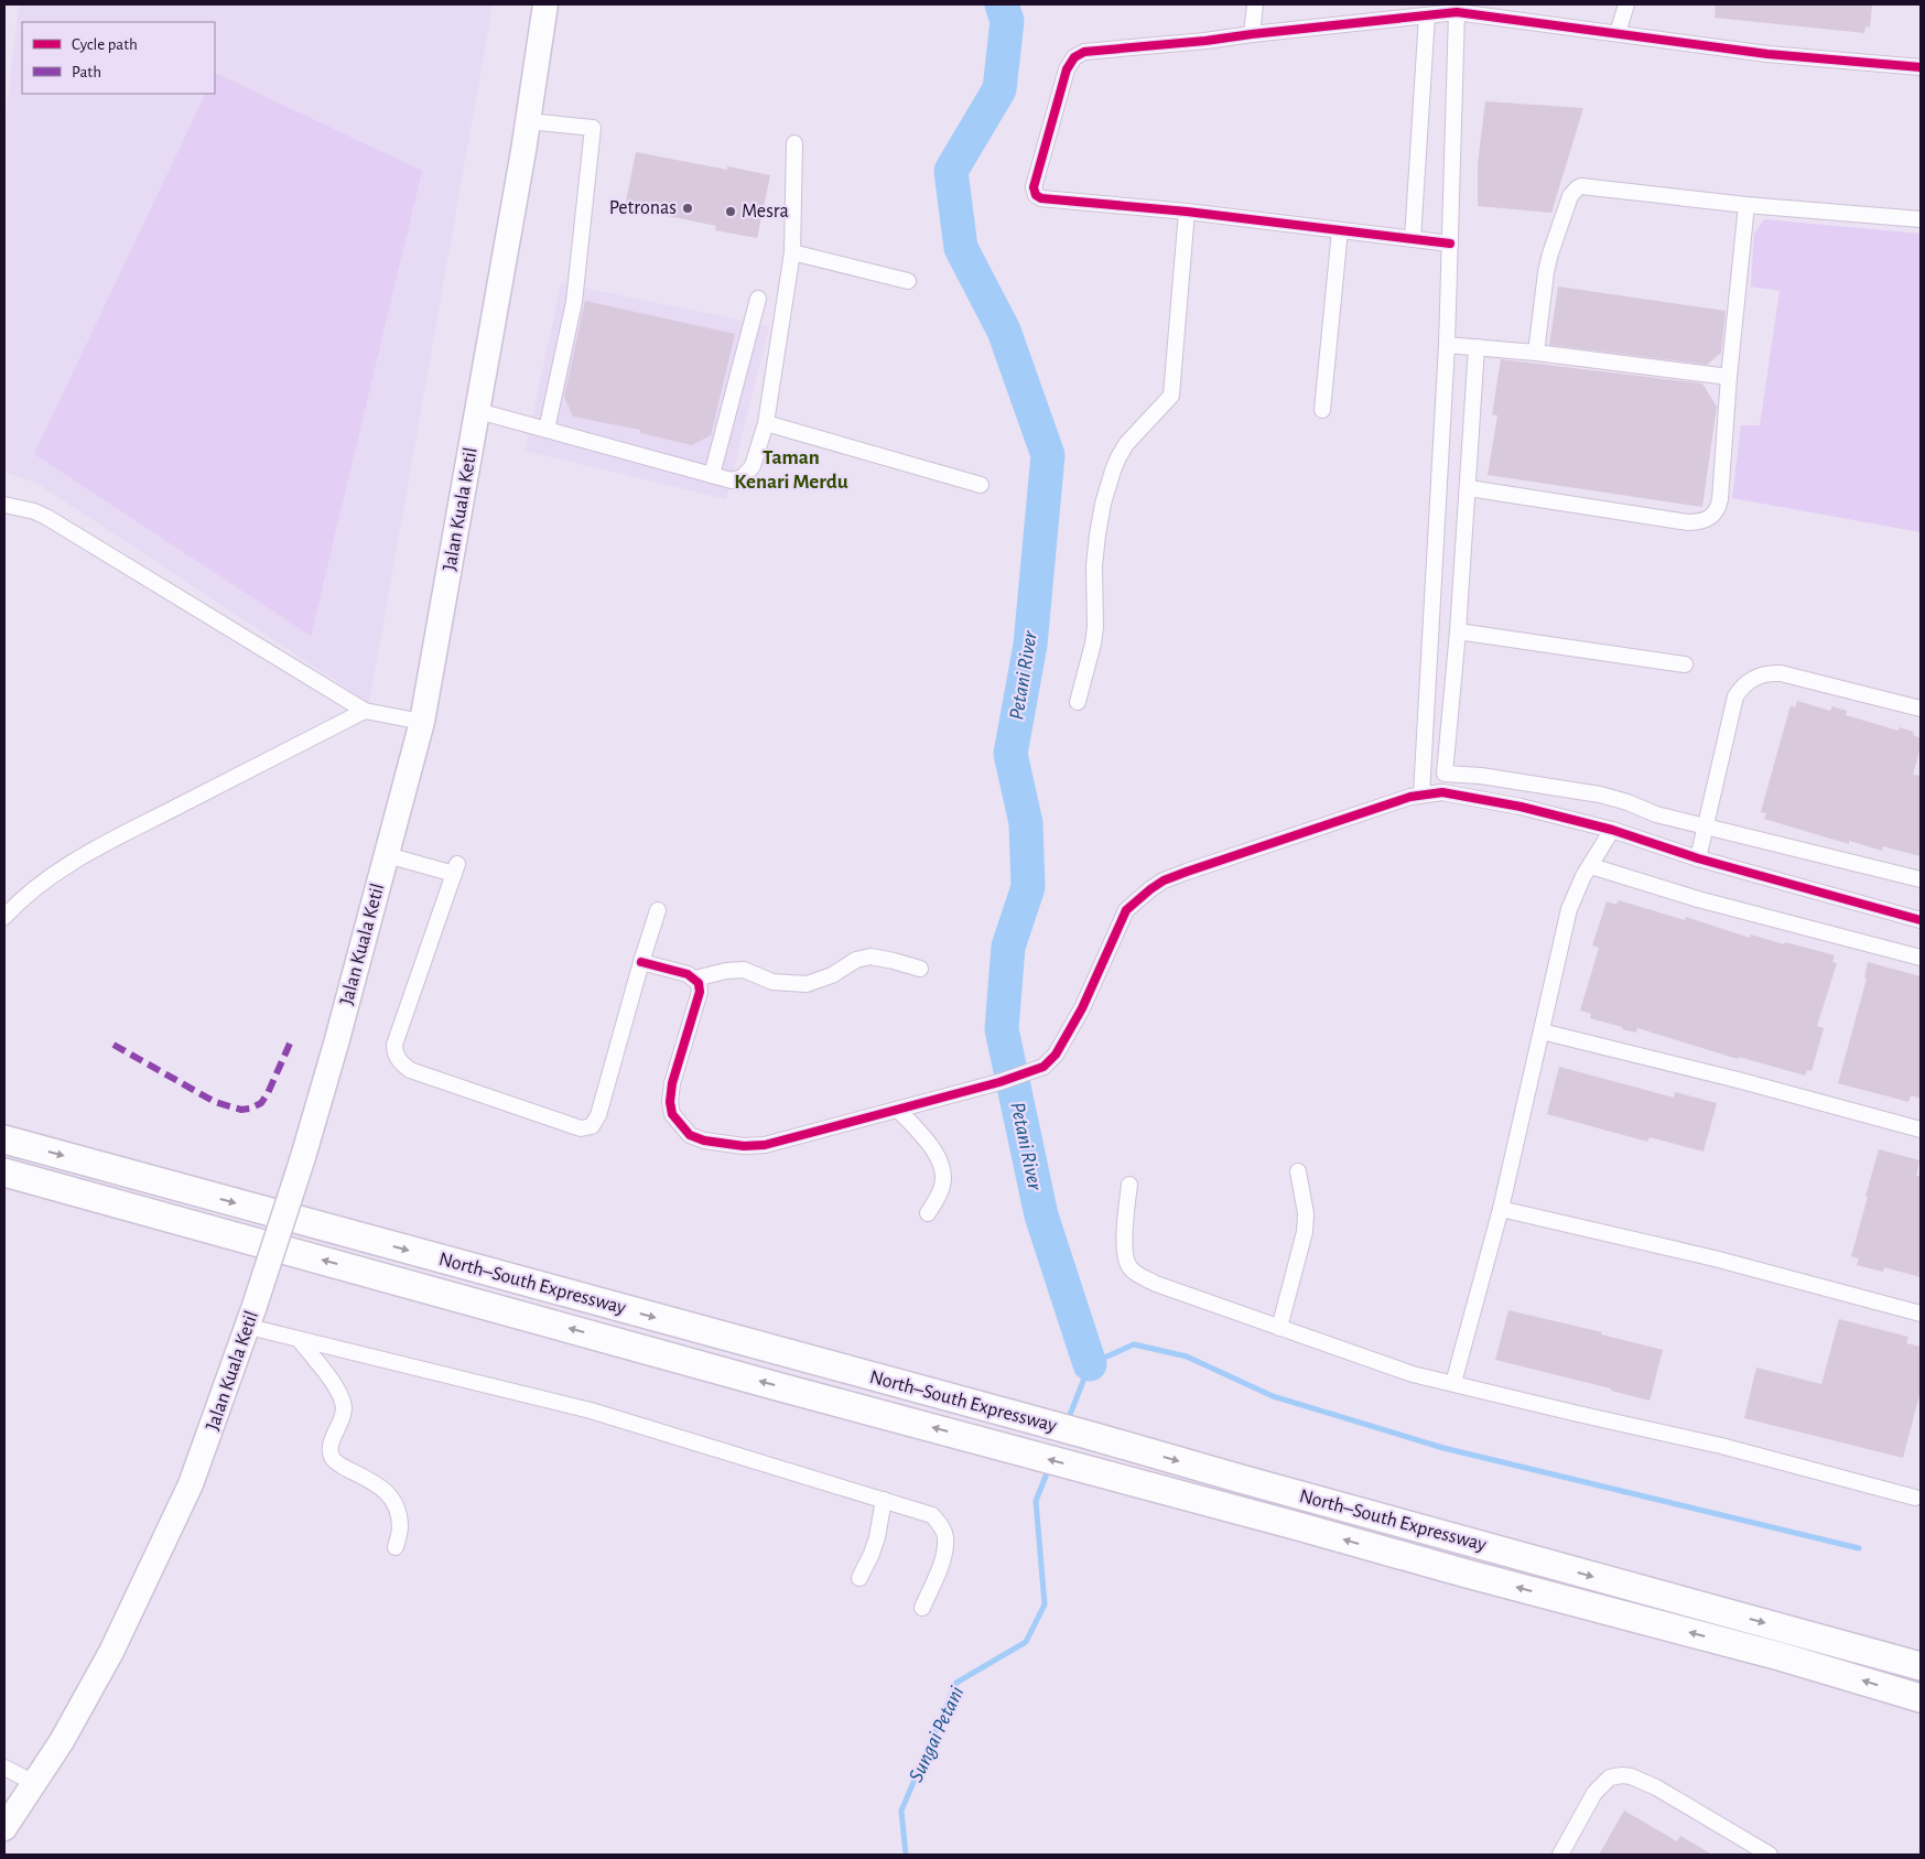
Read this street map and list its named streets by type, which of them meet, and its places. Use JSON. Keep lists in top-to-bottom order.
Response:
{
  "streets": {
    "highway": ["North–South Expressway"],
    "main road": ["Jalan Kuala Ketil"]
  },
  "districts": ["Taman Kenari Merdu"],
  "water": ["Petani River", "Sungai Petani"],
  "places": ["Petronas", "Mesra"],
  "legend": ["Cycle path", "Path"]
}
